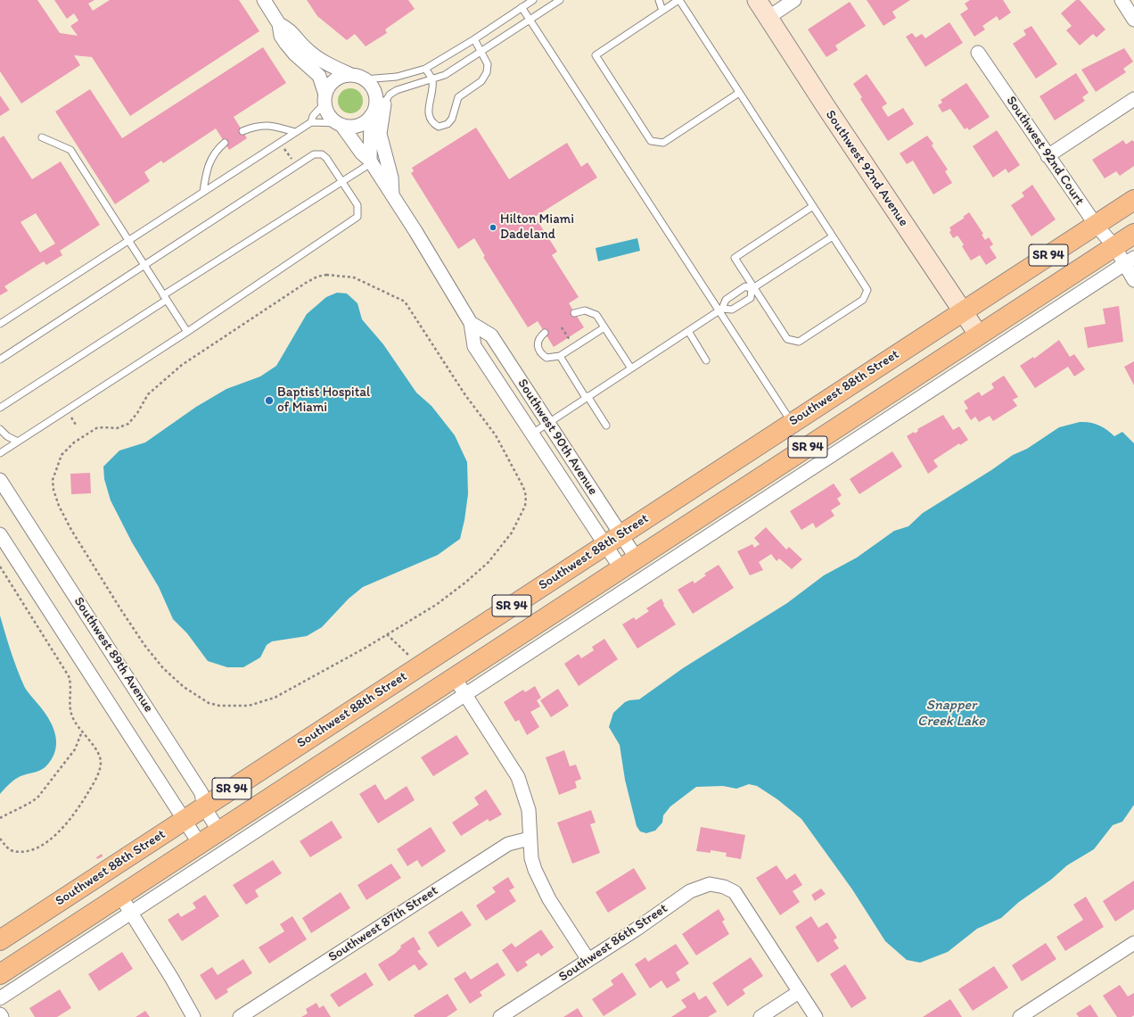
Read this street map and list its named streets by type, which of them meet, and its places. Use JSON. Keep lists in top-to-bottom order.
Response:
{
  "streets": {
    "main road": ["SR 94", "Southwest 88th Street"],
    "street": [
      "Southwest 92nd Court",
      "Southwest 92nd Avenue",
      "Southwest 90th Avenue",
      "Southwest 89th Avenue",
      "Southwest 87th Street",
      "Southwest 86th Street"
    ]
  },
  "crossings": [
    ["Southwest 92nd Court", "SR 94"],
    ["Southwest 92nd Court", "Southwest 88th Street"],
    ["Southwest 92nd Avenue", "SR 94"],
    ["Southwest 92nd Avenue", "Southwest 88th Street"],
    ["SR 94", "Southwest 90th Avenue"],
    ["SR 94", "Southwest 89th Avenue"],
    ["Southwest 88th Street", "Southwest 90th Avenue"],
    ["Southwest 88th Street", "Southwest 89th Avenue"]
  ],
  "water": ["Snapper Creek Lake"],
  "places": ["Hilton Miami Dadeland", "Baptist Hospital of Miami"]
}
